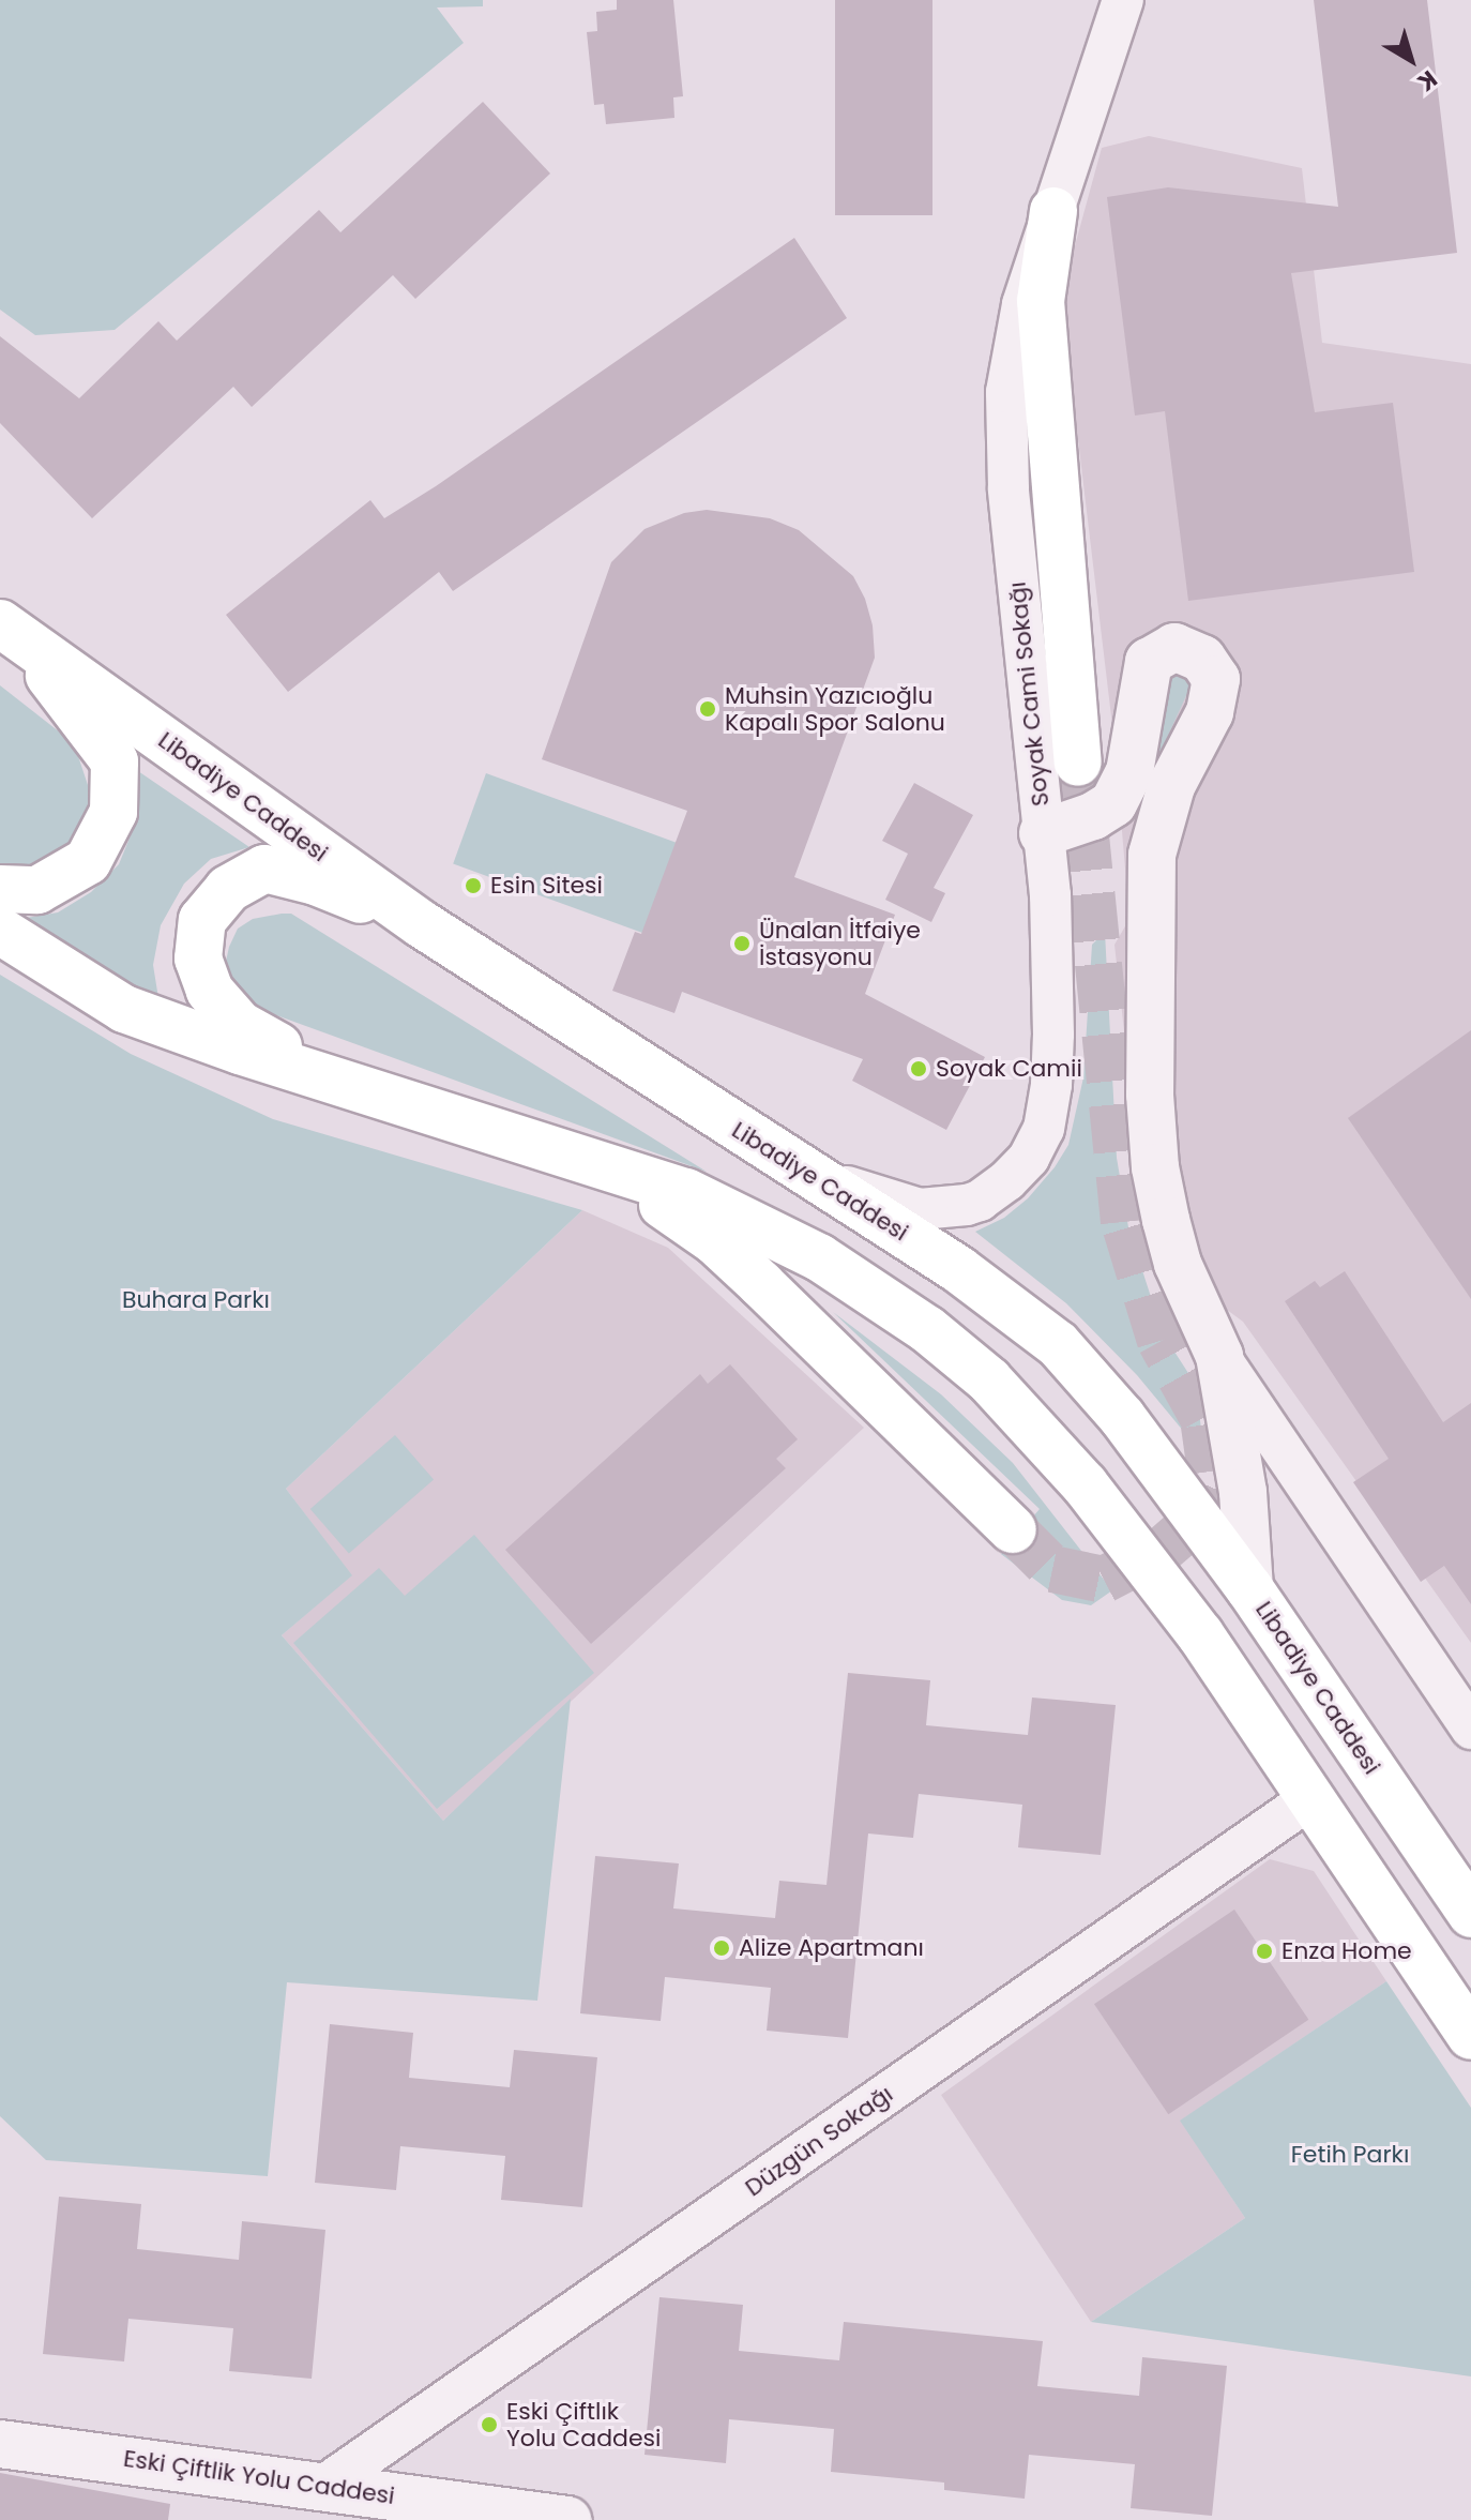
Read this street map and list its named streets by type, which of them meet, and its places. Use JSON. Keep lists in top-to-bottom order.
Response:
{
  "streets": {
    "main road": ["Libadiye Caddesi"],
    "street": ["Soyak Cami Sokağı", "Düzgün Sokağı", "Eski Çiftlik Yolu Caddesi"]
  },
  "crossings": [
    ["Soyak Cami Sokağı", "Libadiye Caddesi"],
    ["Düzgün Sokağı", "Eski Çiftlik Yolu Caddesi"]
  ],
  "parks": ["Buhara Parkı", "Fetih Parkı"],
  "places": [
    "Muhsin Yazıcıoğlu Kapalı Spor Salonu",
    "Esin Sitesi",
    "Ünalan İtfaiye İstasyonu",
    "Soyak Camii",
    "Alize Apartmanı",
    "Enza Home",
    "Eski Çiftlık Yolu Caddesi"
  ],
  "north": "bottom right"
}
